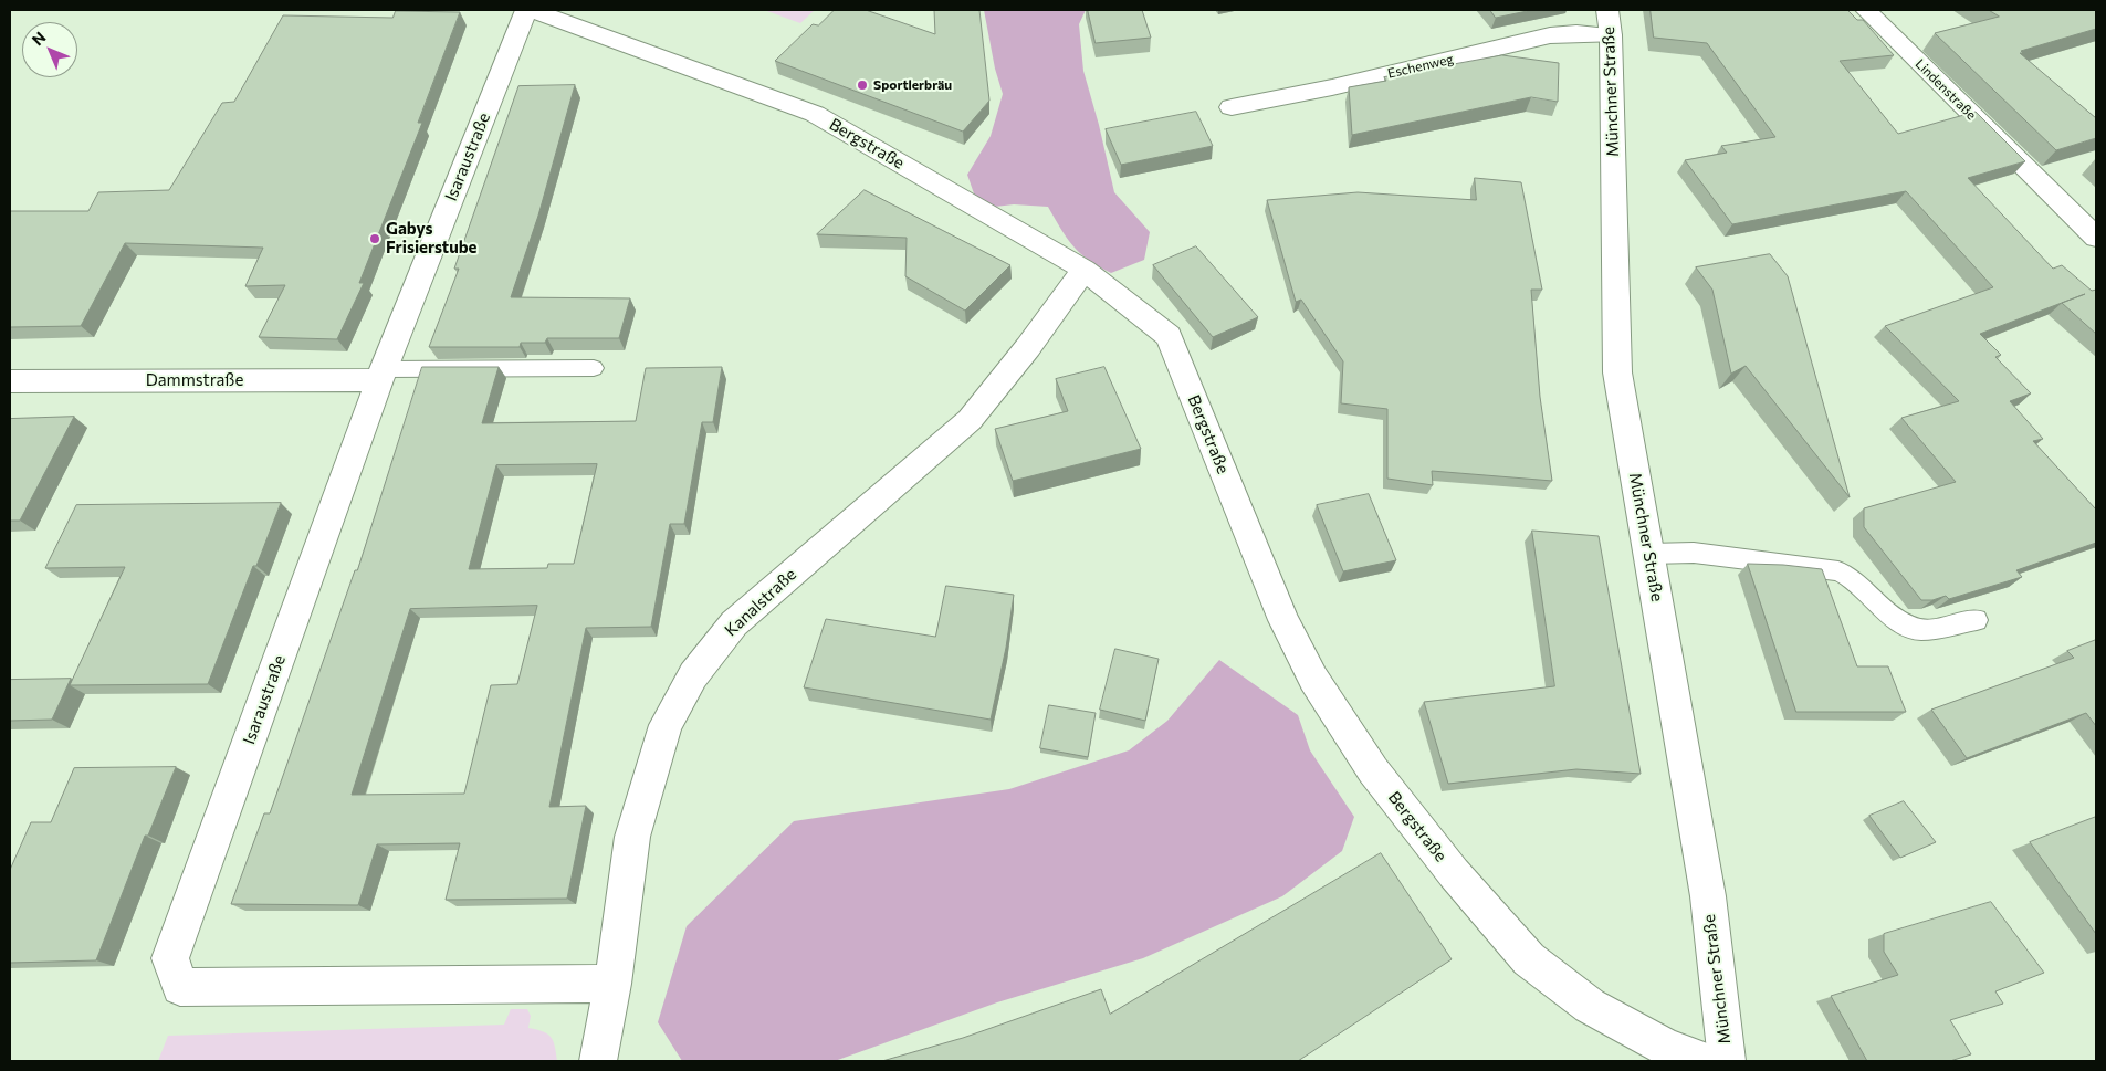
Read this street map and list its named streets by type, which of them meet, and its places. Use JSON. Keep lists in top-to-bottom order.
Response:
{
  "streets": {
    "street": [
      "Eschenweg",
      "Lindenstraße",
      "Münchner Straße",
      "Bergstraße",
      "Isaraustraße",
      "Dammstraße",
      "Kanalstraße"
    ]
  },
  "crossings": [
    ["Eschenweg", "Münchner Straße"],
    ["Bergstraße", "Kanalstraße"],
    ["Isaraustraße", "Dammstraße"],
    ["Isaraustraße", "Kanalstraße"]
  ],
  "places": ["Sportlerbräu", "Gabys Frisierstube"],
  "north": "top left"
}
